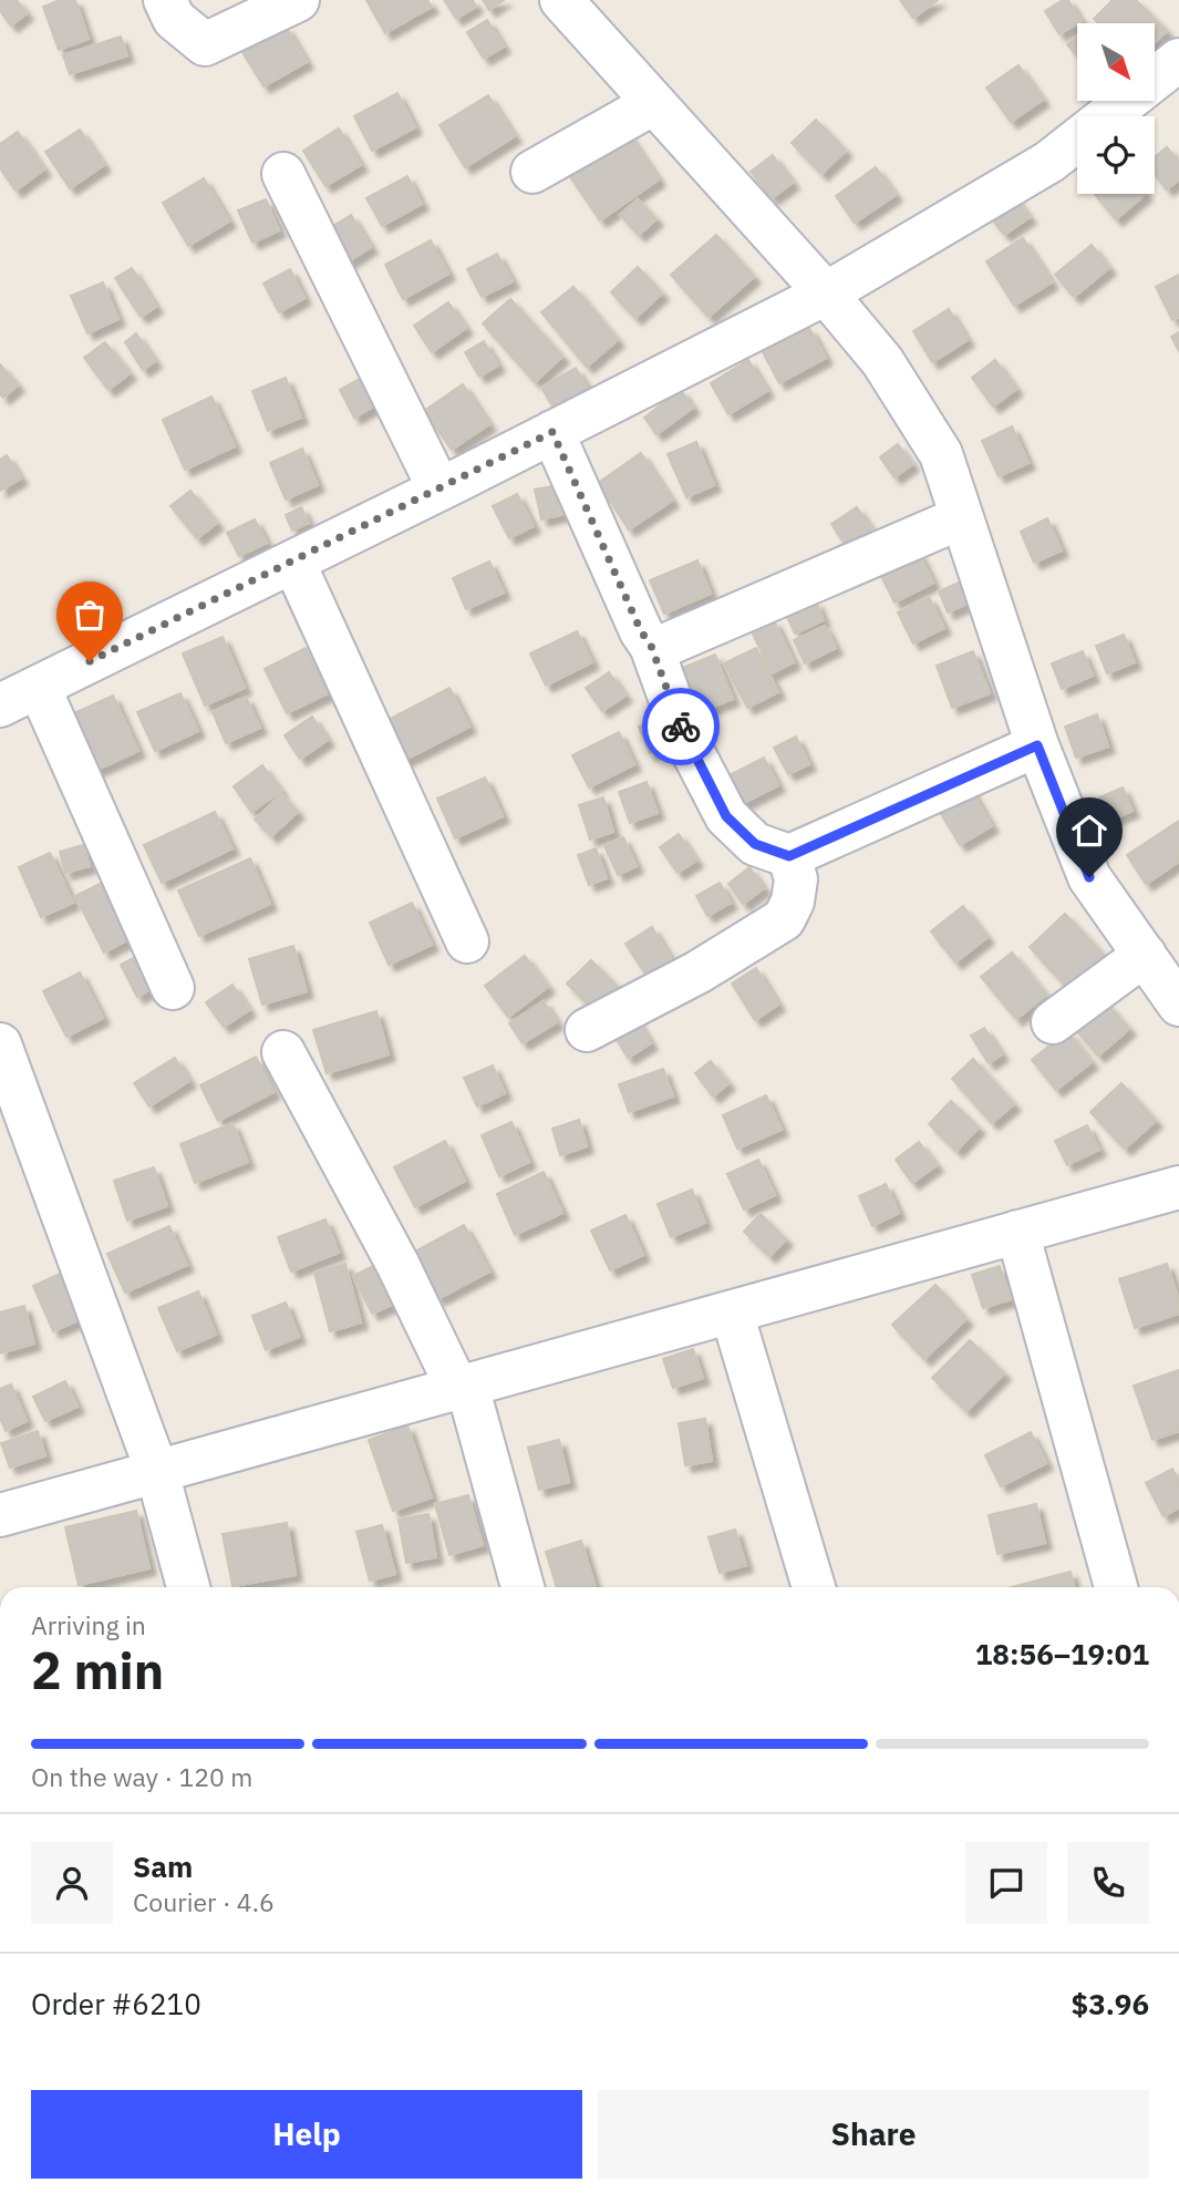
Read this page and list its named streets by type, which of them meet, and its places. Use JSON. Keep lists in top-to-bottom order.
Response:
{
  "north": "bottom right",
  "page": {
    "heading": ["2 min", "Arriving in", "18:56–19:01"],
    "panel": [
      "Sam",
      "Courier · 4.6",
      "Order #6210",
      "$3.96"
    ],
    "bar": "On the way · 120 m",
    "buttons": ["Help", "Share"]
  }
}
